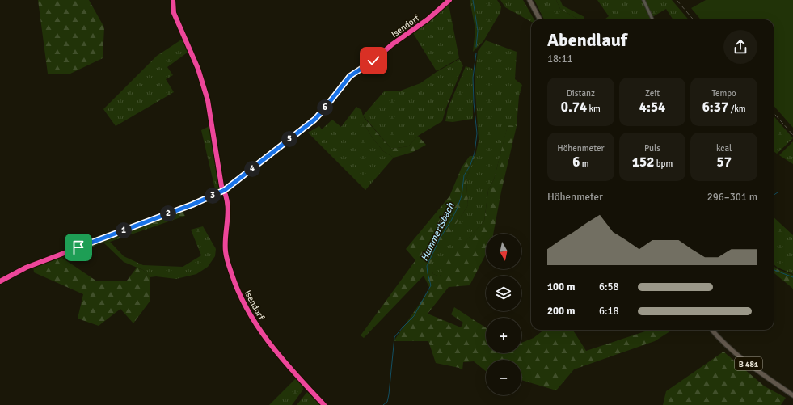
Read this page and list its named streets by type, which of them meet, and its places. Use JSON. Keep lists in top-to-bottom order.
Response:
{
  "streets": {
    "main road": ["B 481"],
    "street": ["Isendorf"]
  },
  "water": ["Hummertsbach"],
  "north": "bottom",
  "page": {
    "heading": ["Abendlauf", "18:11"],
    "stats": [
      ["Distanz", "0.74 km"],
      ["Zeit", "4:54"],
      ["Tempo", "6:37 /km"],
      ["Höhenmeter", "6 m"],
      ["Puls", "152 bpm"],
      ["kcal", "57"]
    ],
    "pins": [
      "6",
      "5",
      "4",
      "3",
      "2",
      "1"
    ],
    "chart": ["Höhenmeter", "296–301 m"],
    "map_buttons": ["+", "−"],
    "list": [
      {
        "name": "100 m",
        "note": "6:58"
      },
      {
        "name": "200 m",
        "note": "6:18"
      }
    ]
  }
}
